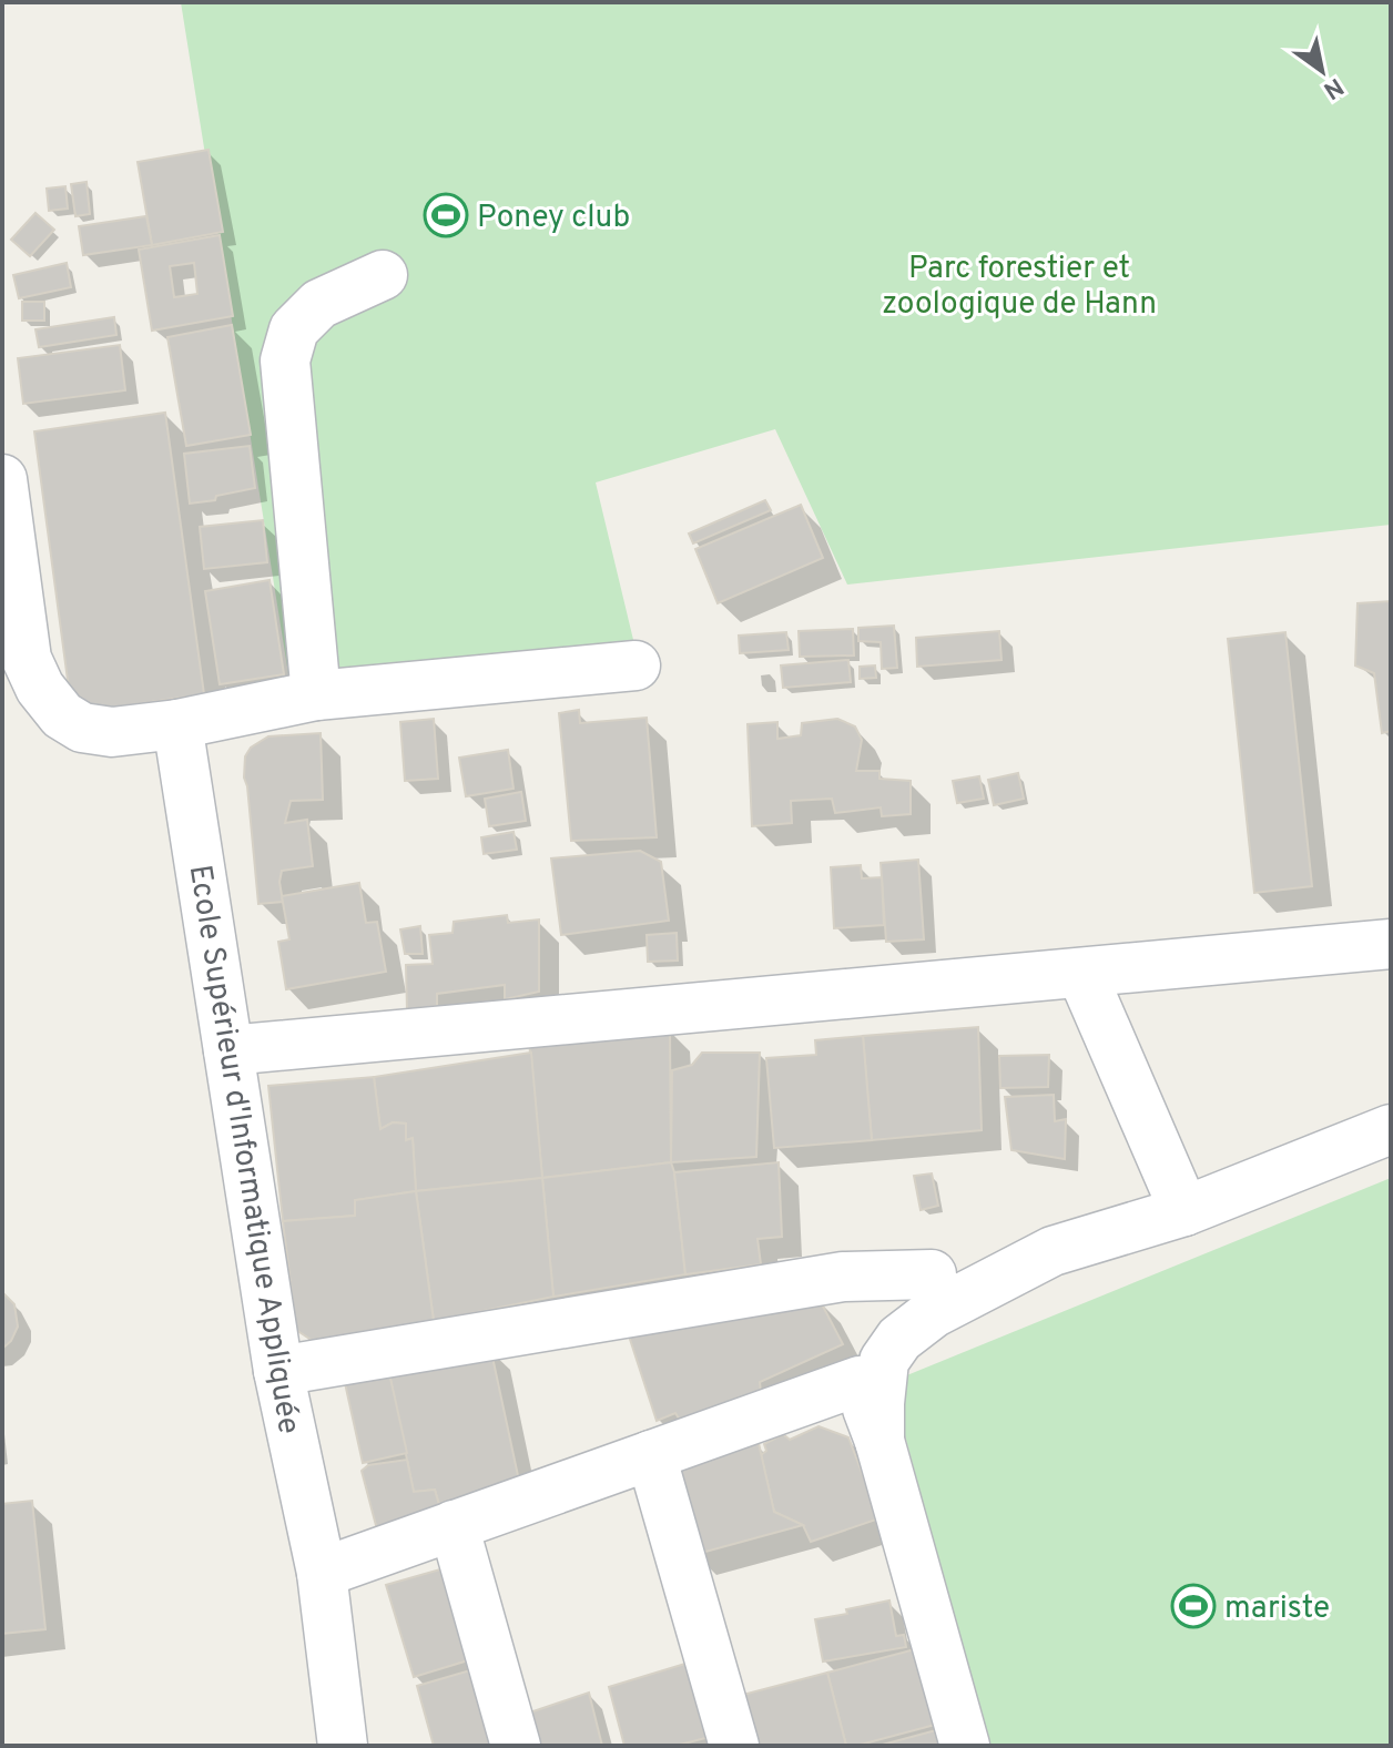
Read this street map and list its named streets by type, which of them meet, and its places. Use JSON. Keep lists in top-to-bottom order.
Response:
{
  "streets": {
    "street": ["Ecole Supérieur d'Informatique Appliquée"]
  },
  "parks": ["Parc forestier et zoologique de Hann"],
  "places": {
    "sports": ["Poney club", "mariste"]
  },
  "north": "bottom right"
}
